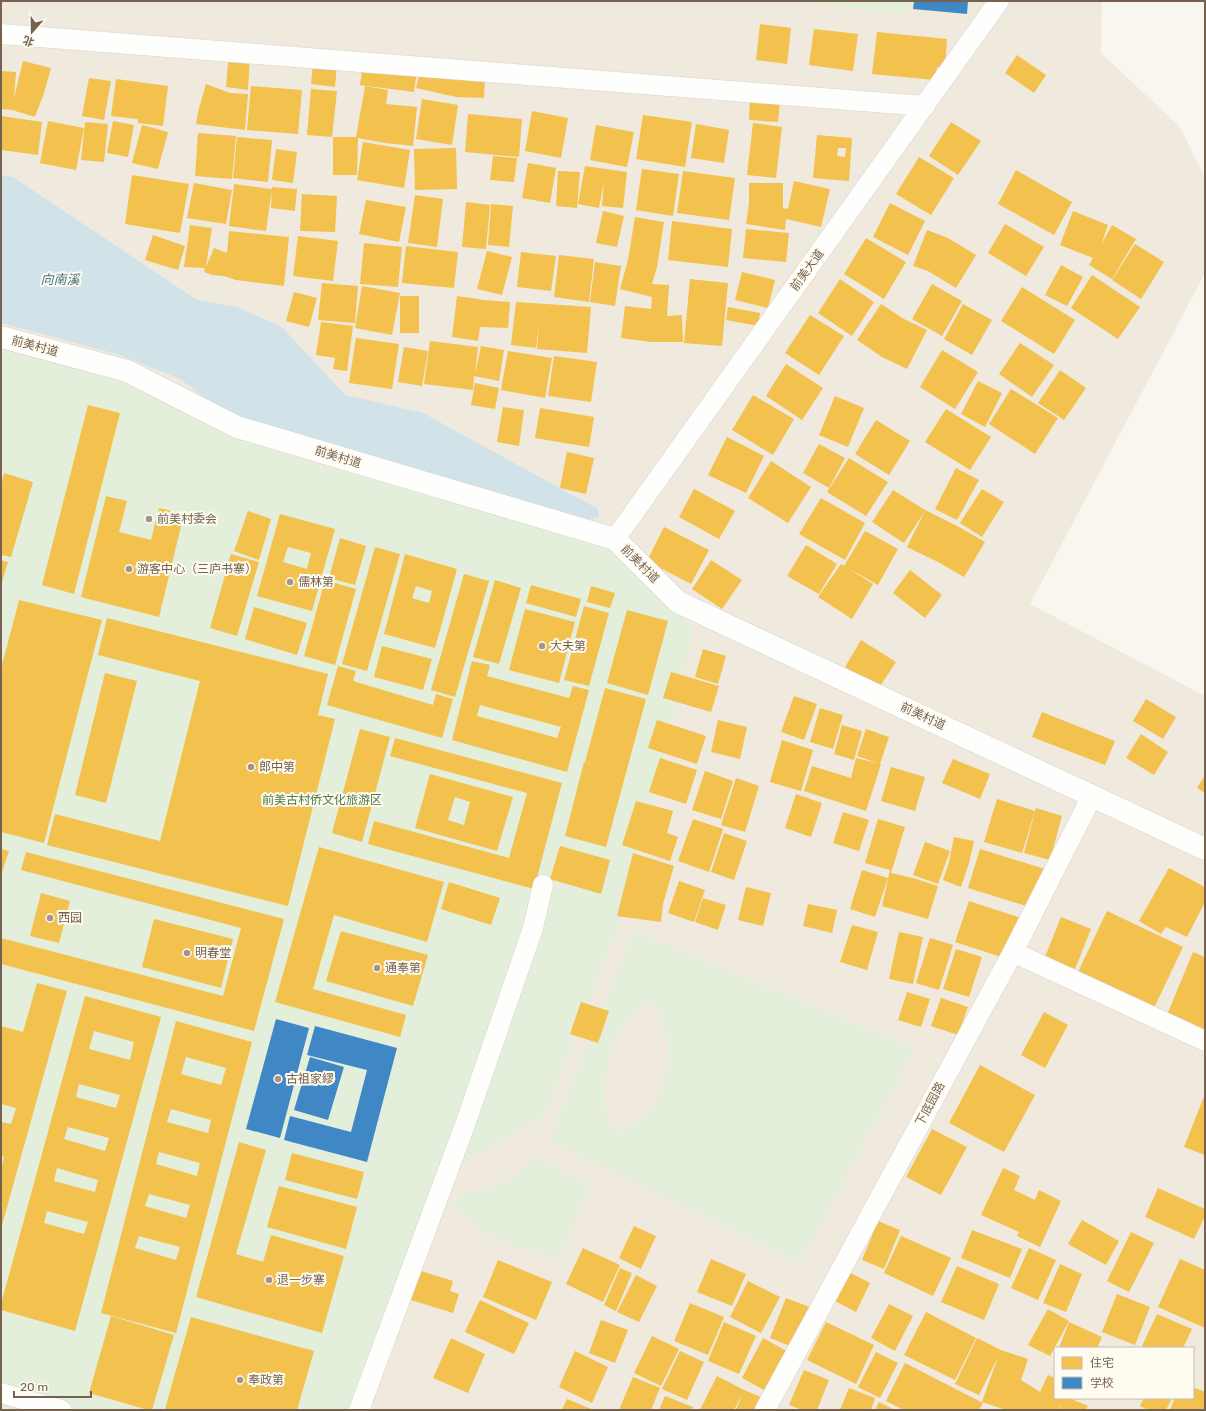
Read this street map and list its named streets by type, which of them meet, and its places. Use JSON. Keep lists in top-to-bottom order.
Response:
{
  "streets": {
    "street": ["前美大道", "前美村道", "下底园路"]
  },
  "crossings": [
    ["前美大道", "前美村道"],
    ["前美村道", "下底园路"]
  ],
  "water": ["向南溪"],
  "parks": ["前美古村侨文化旅游区"],
  "places": [
    "前美村委会",
    "游客中心（三庐书寨）",
    "儒林第",
    "大夫第",
    "郎中第",
    "西园",
    "明春堂",
    "通奉第",
    "古祖家繆",
    "退一步寨",
    "奉政第"
  ],
  "legend": ["住宅", "学校"],
  "scale_bar": "20 m",
  "north": "bottom"
}
